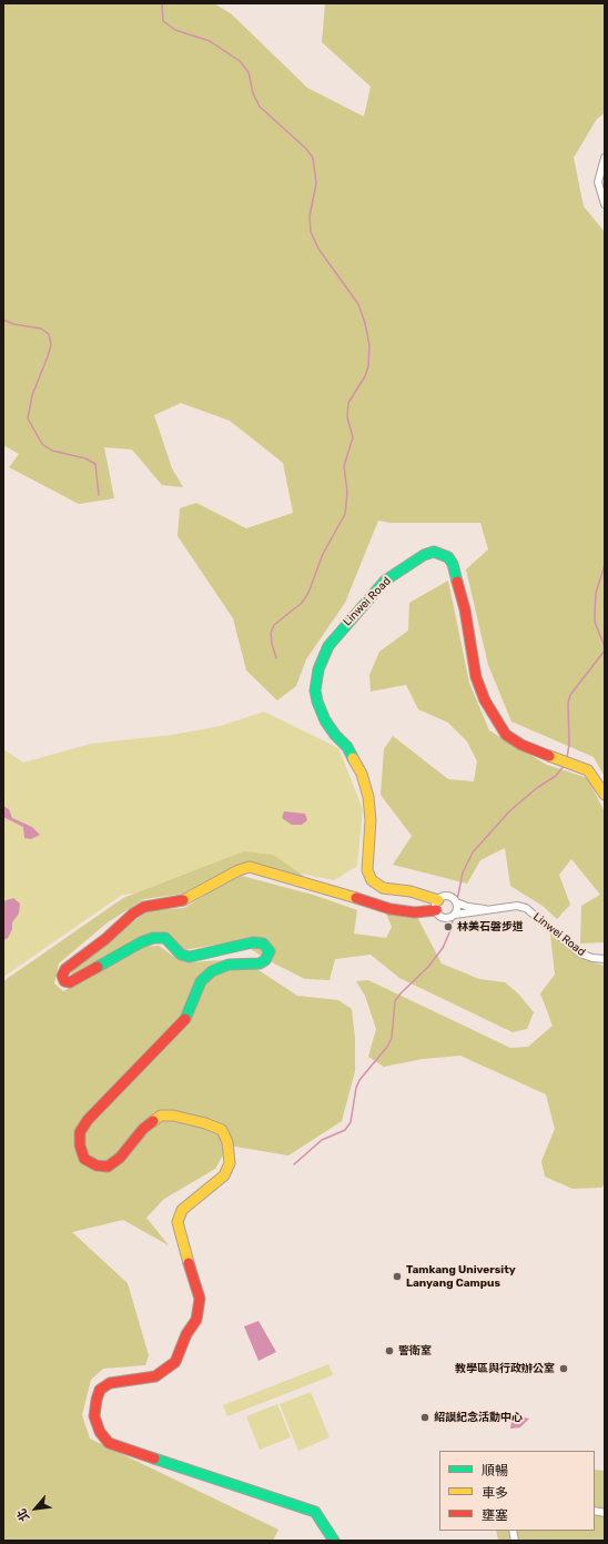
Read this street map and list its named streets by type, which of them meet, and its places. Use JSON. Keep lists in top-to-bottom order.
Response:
{
  "streets": {
    "street": ["Linwei Road"]
  },
  "places": [
    "林美石磐步道",
    "Tamkang University Lanyang Campus",
    "警衛室",
    "教學區與行政辦公室",
    "紹謨紀念活動中心"
  ],
  "legend": ["順暢", "車多", "壅塞"],
  "north": "bottom left"
}
